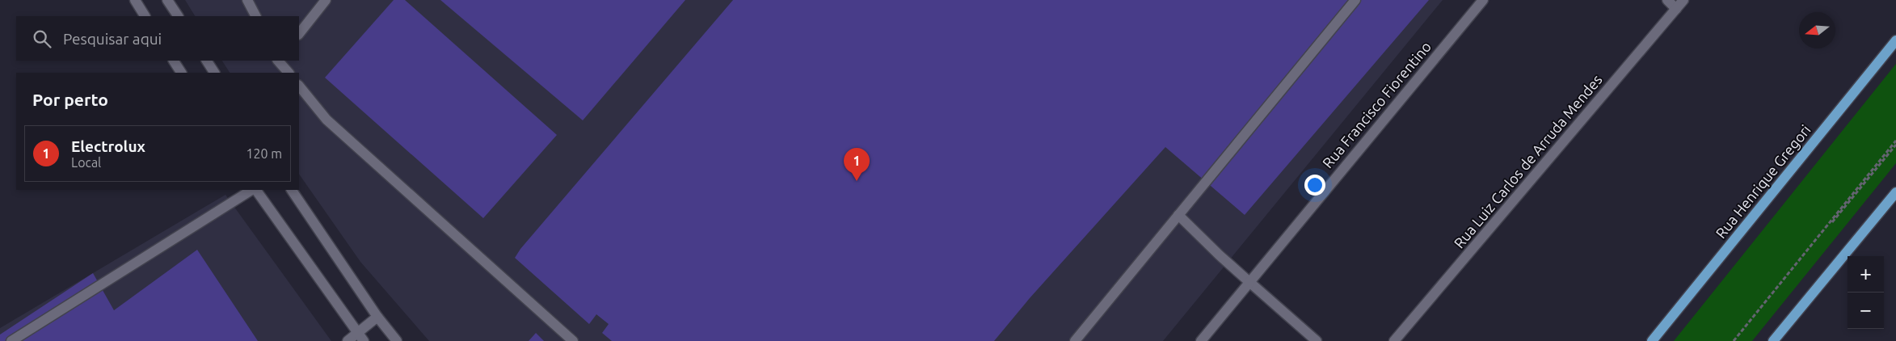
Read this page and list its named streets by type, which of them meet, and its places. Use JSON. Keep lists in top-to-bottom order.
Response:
{
  "streets": {
    "main road": ["Rua Henrique Gregori"],
    "street": ["Rua Francisco Fiorentino", "Rua Luiz Carlos de Arruda Mendes"]
  },
  "north": "left",
  "page": {
    "search": "Pesquisar aqui",
    "heading": "Por perto",
    "list": [
      {
        "mark": "1",
        "name": "Electrolux",
        "note": "Local",
        "value": "120 m"
      }
    ],
    "pins": "1",
    "map_buttons": ["+", "−"]
  }
}
